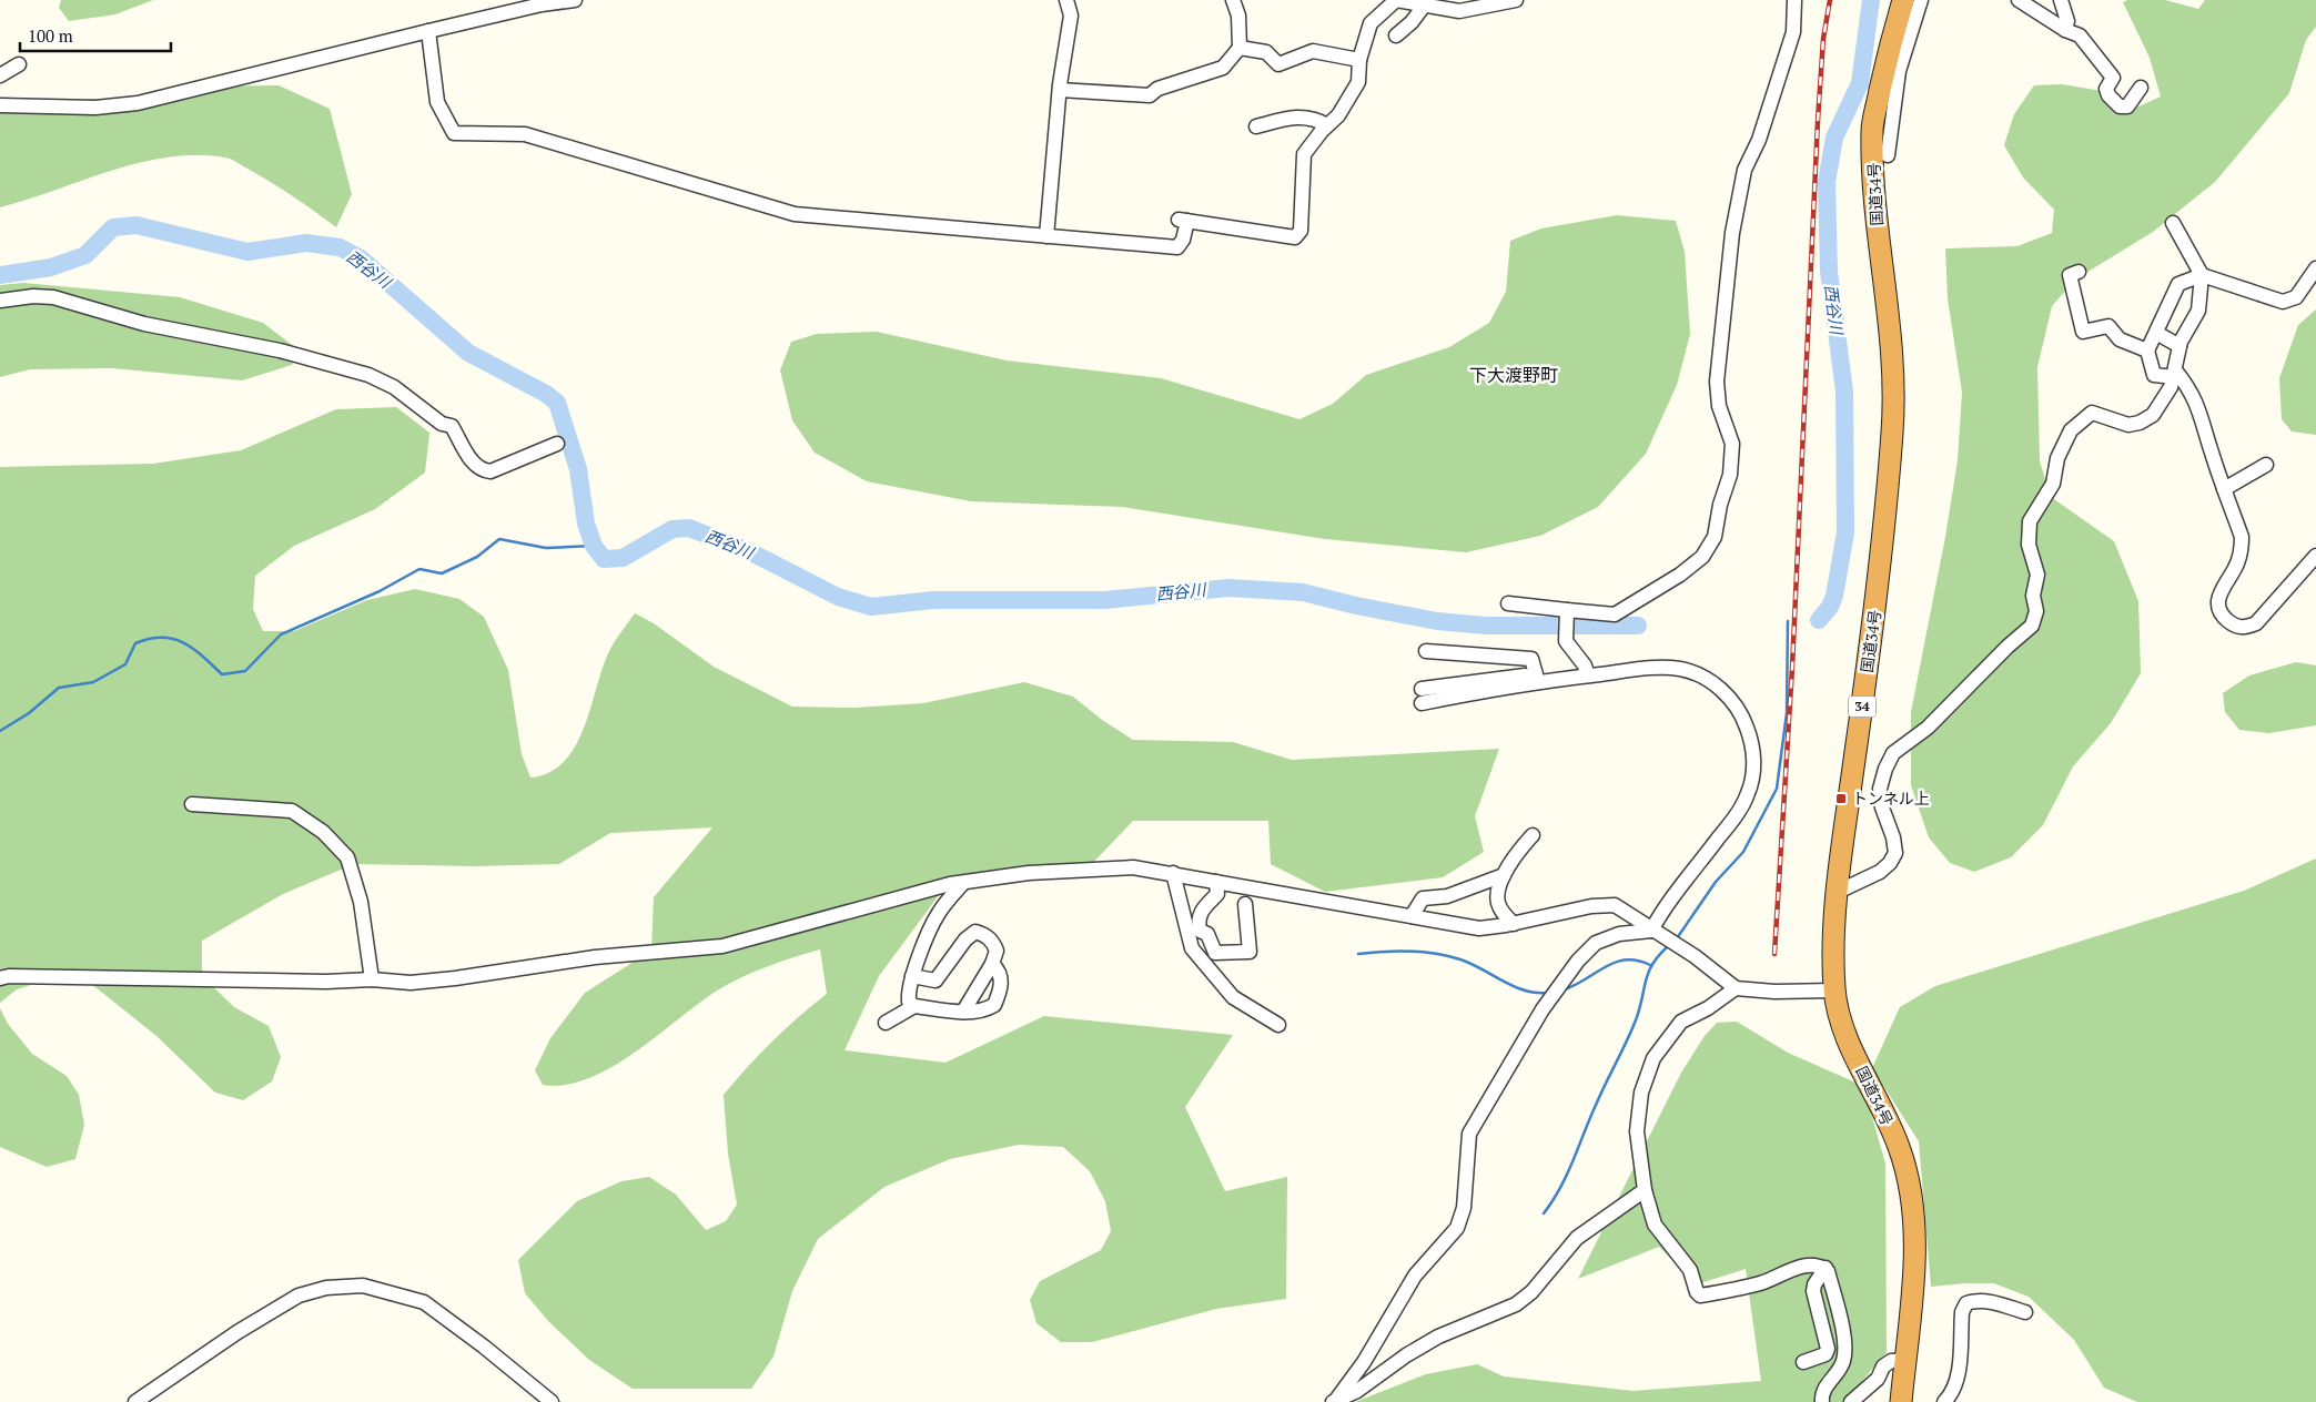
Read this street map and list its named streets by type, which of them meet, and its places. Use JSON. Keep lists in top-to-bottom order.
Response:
{
  "streets": {
    "highway": ["国道34号", "34"]
  },
  "districts": ["下大渡野町"],
  "water": ["西谷川"],
  "places": {
    "transit": ["トンネル上"]
  },
  "scale_bar": "100 m"
}
